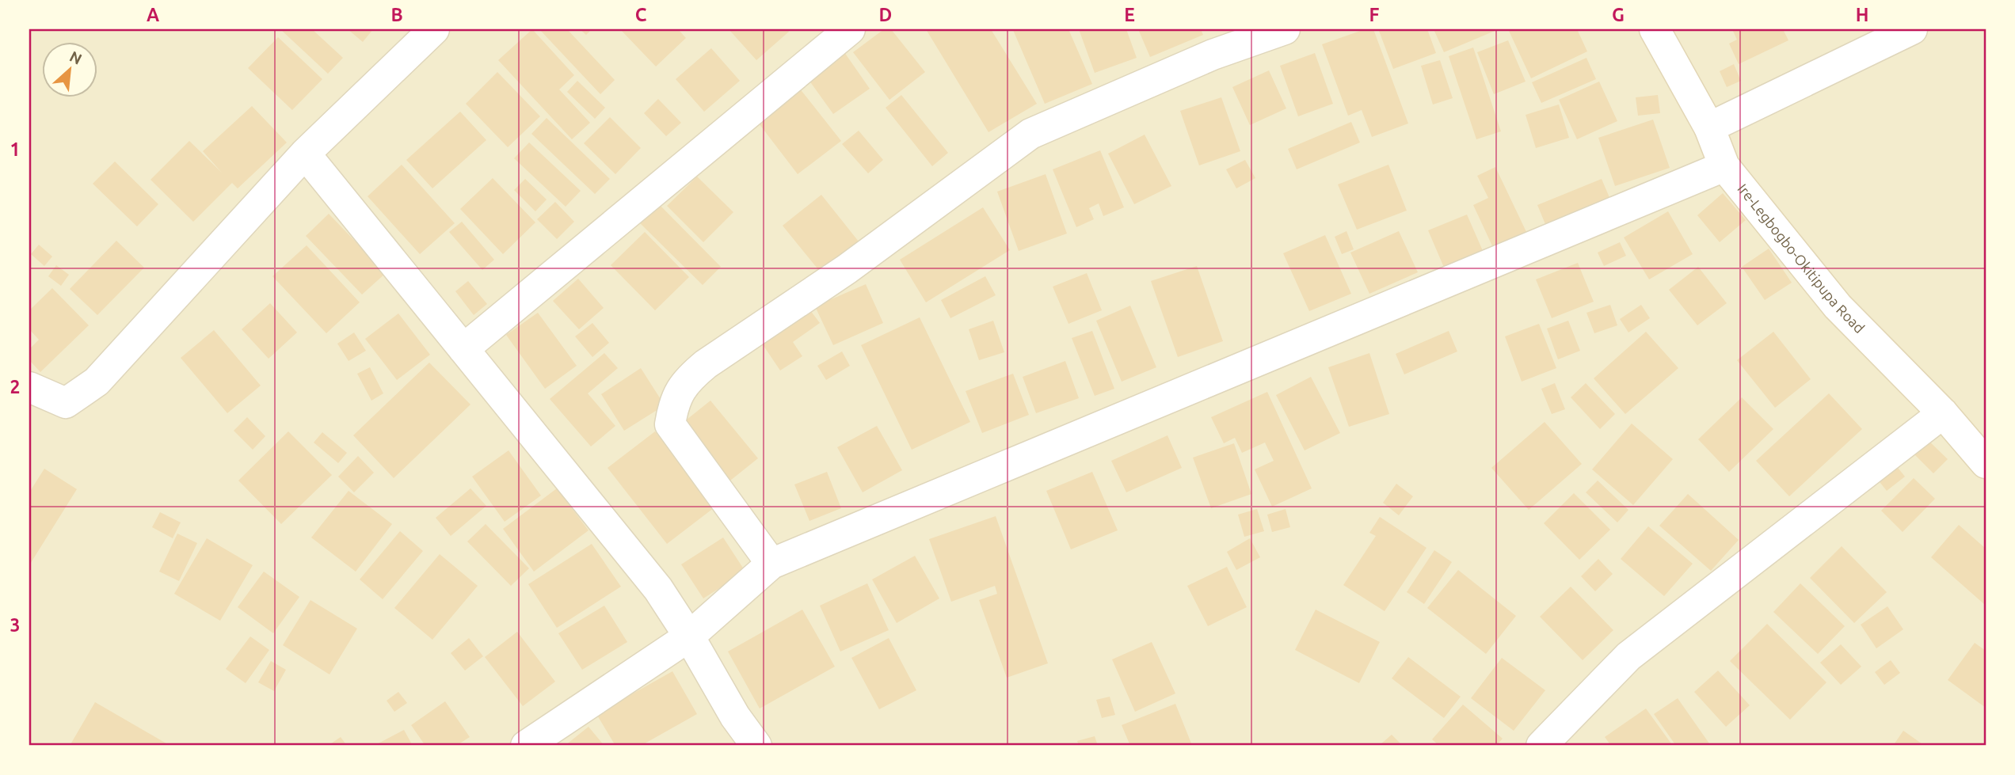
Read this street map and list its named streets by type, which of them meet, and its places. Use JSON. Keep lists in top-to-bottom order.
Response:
{
  "streets": {
    "street": ["Ire-Legbogbo-Okitipupa Road"]
  },
  "north": "top right",
  "grid": {
    "columns": [
      "A",
      "B",
      "C",
      "D",
      "E",
      "F",
      "G",
      "H"
    ],
    "rows": ["1", "2", "3"]
  }
}
